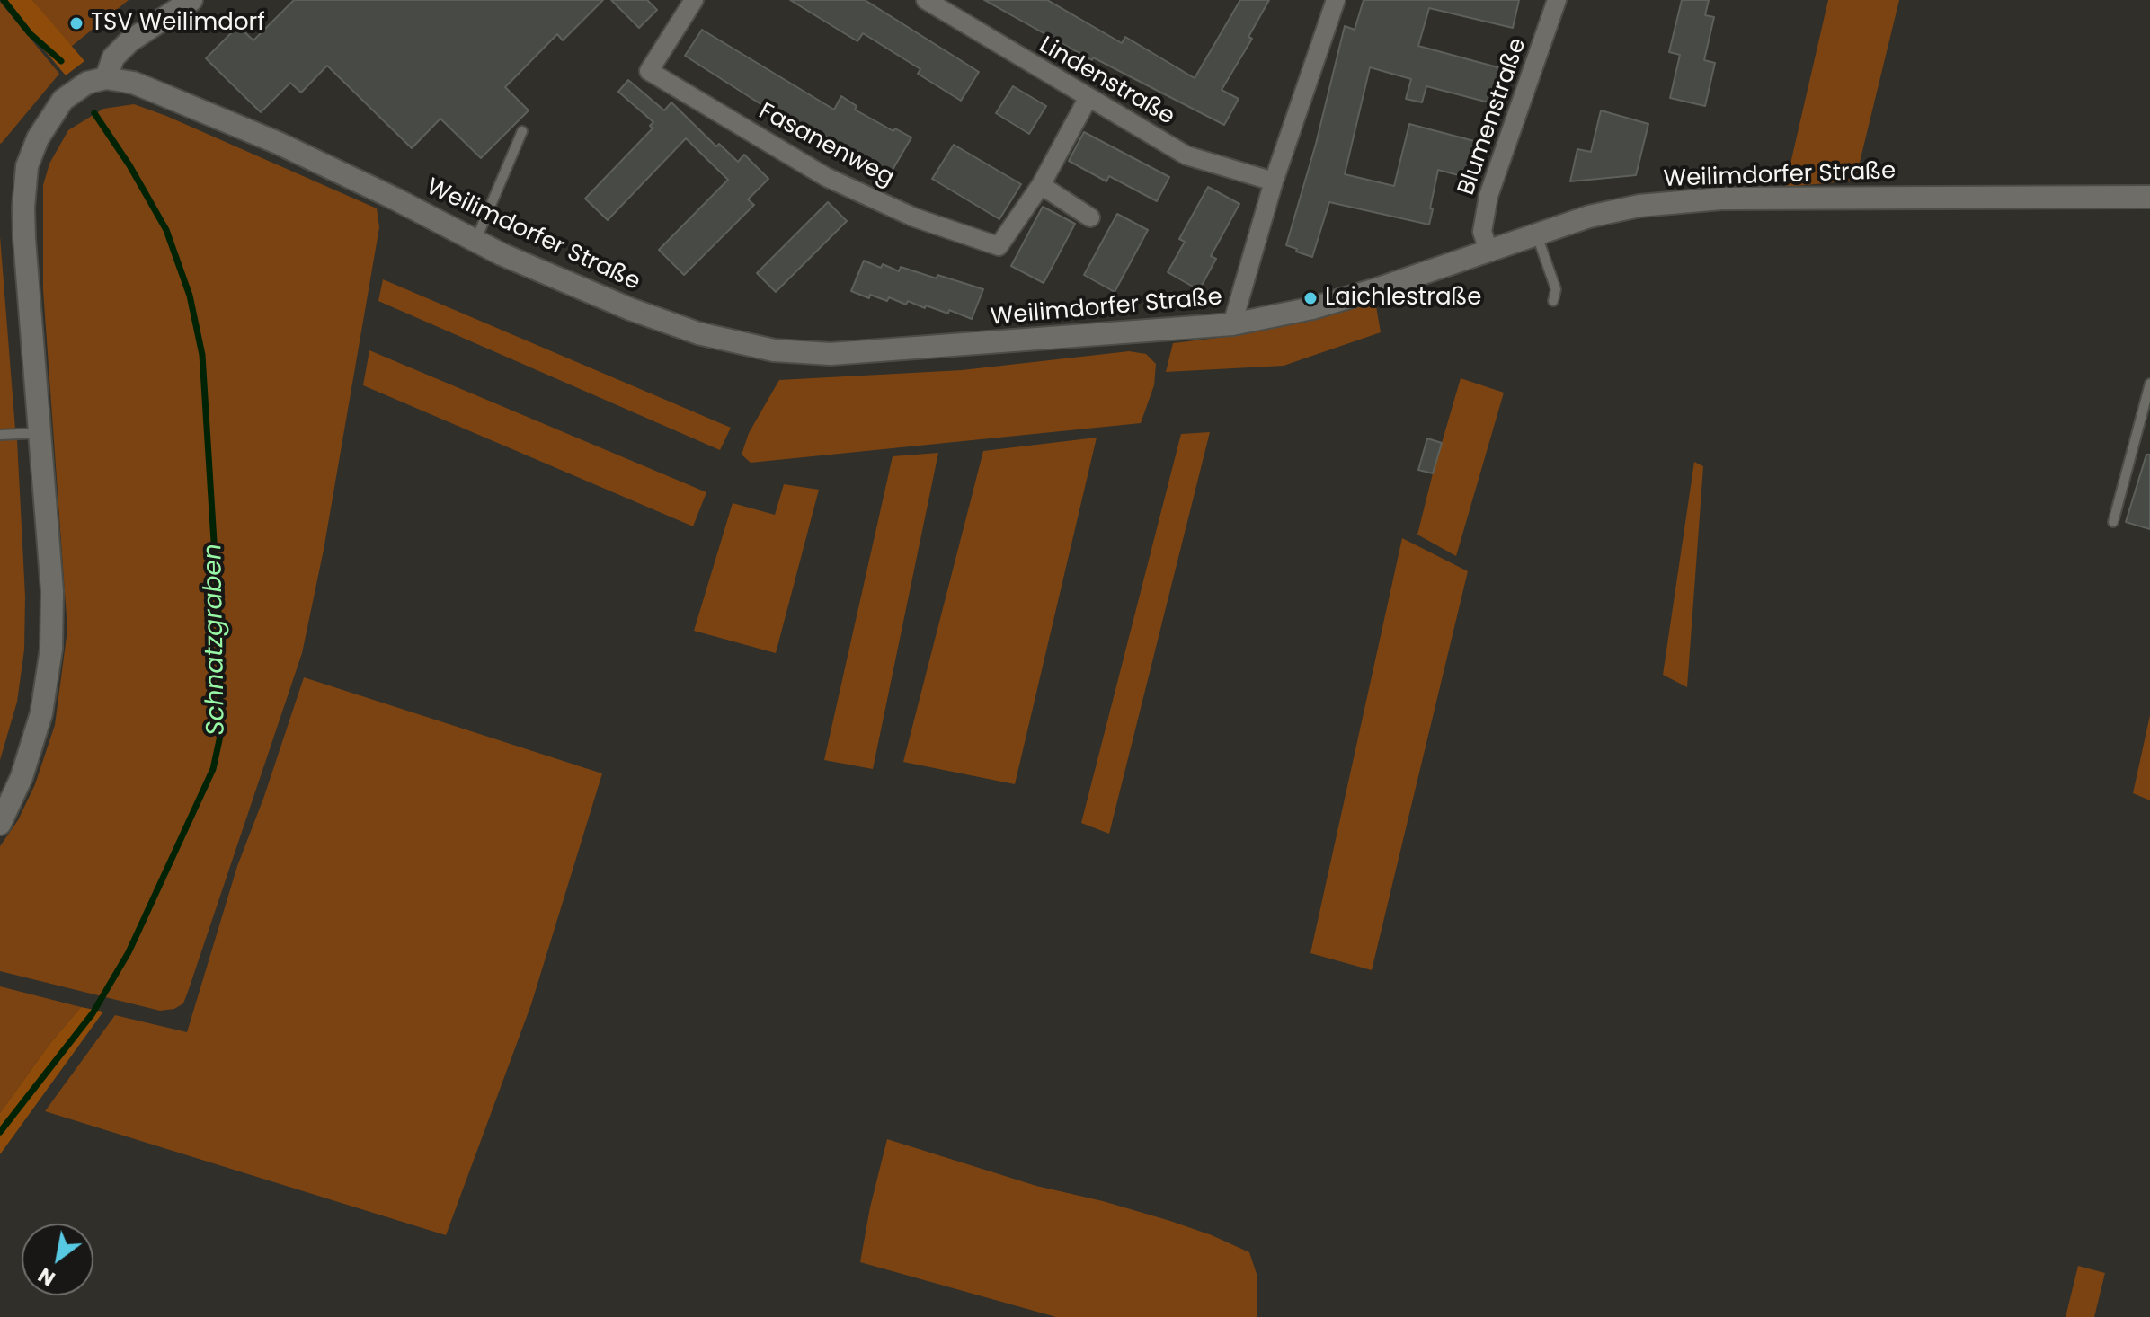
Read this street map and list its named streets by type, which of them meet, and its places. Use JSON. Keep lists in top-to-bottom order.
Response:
{
  "streets": {
    "main road": ["Weilimdorfer Straße"],
    "street": ["Lindenstraße", "Blumenstraße", "Fasanenweg"]
  },
  "crossings": [
    ["Lindenstraße", "Fasanenweg"],
    ["Blumenstraße", "Weilimdorfer Straße"]
  ],
  "water": ["Schnatzgraben"],
  "places": ["TSV Weilimdorf", "Laichlestraße"],
  "north": "bottom left"
}
